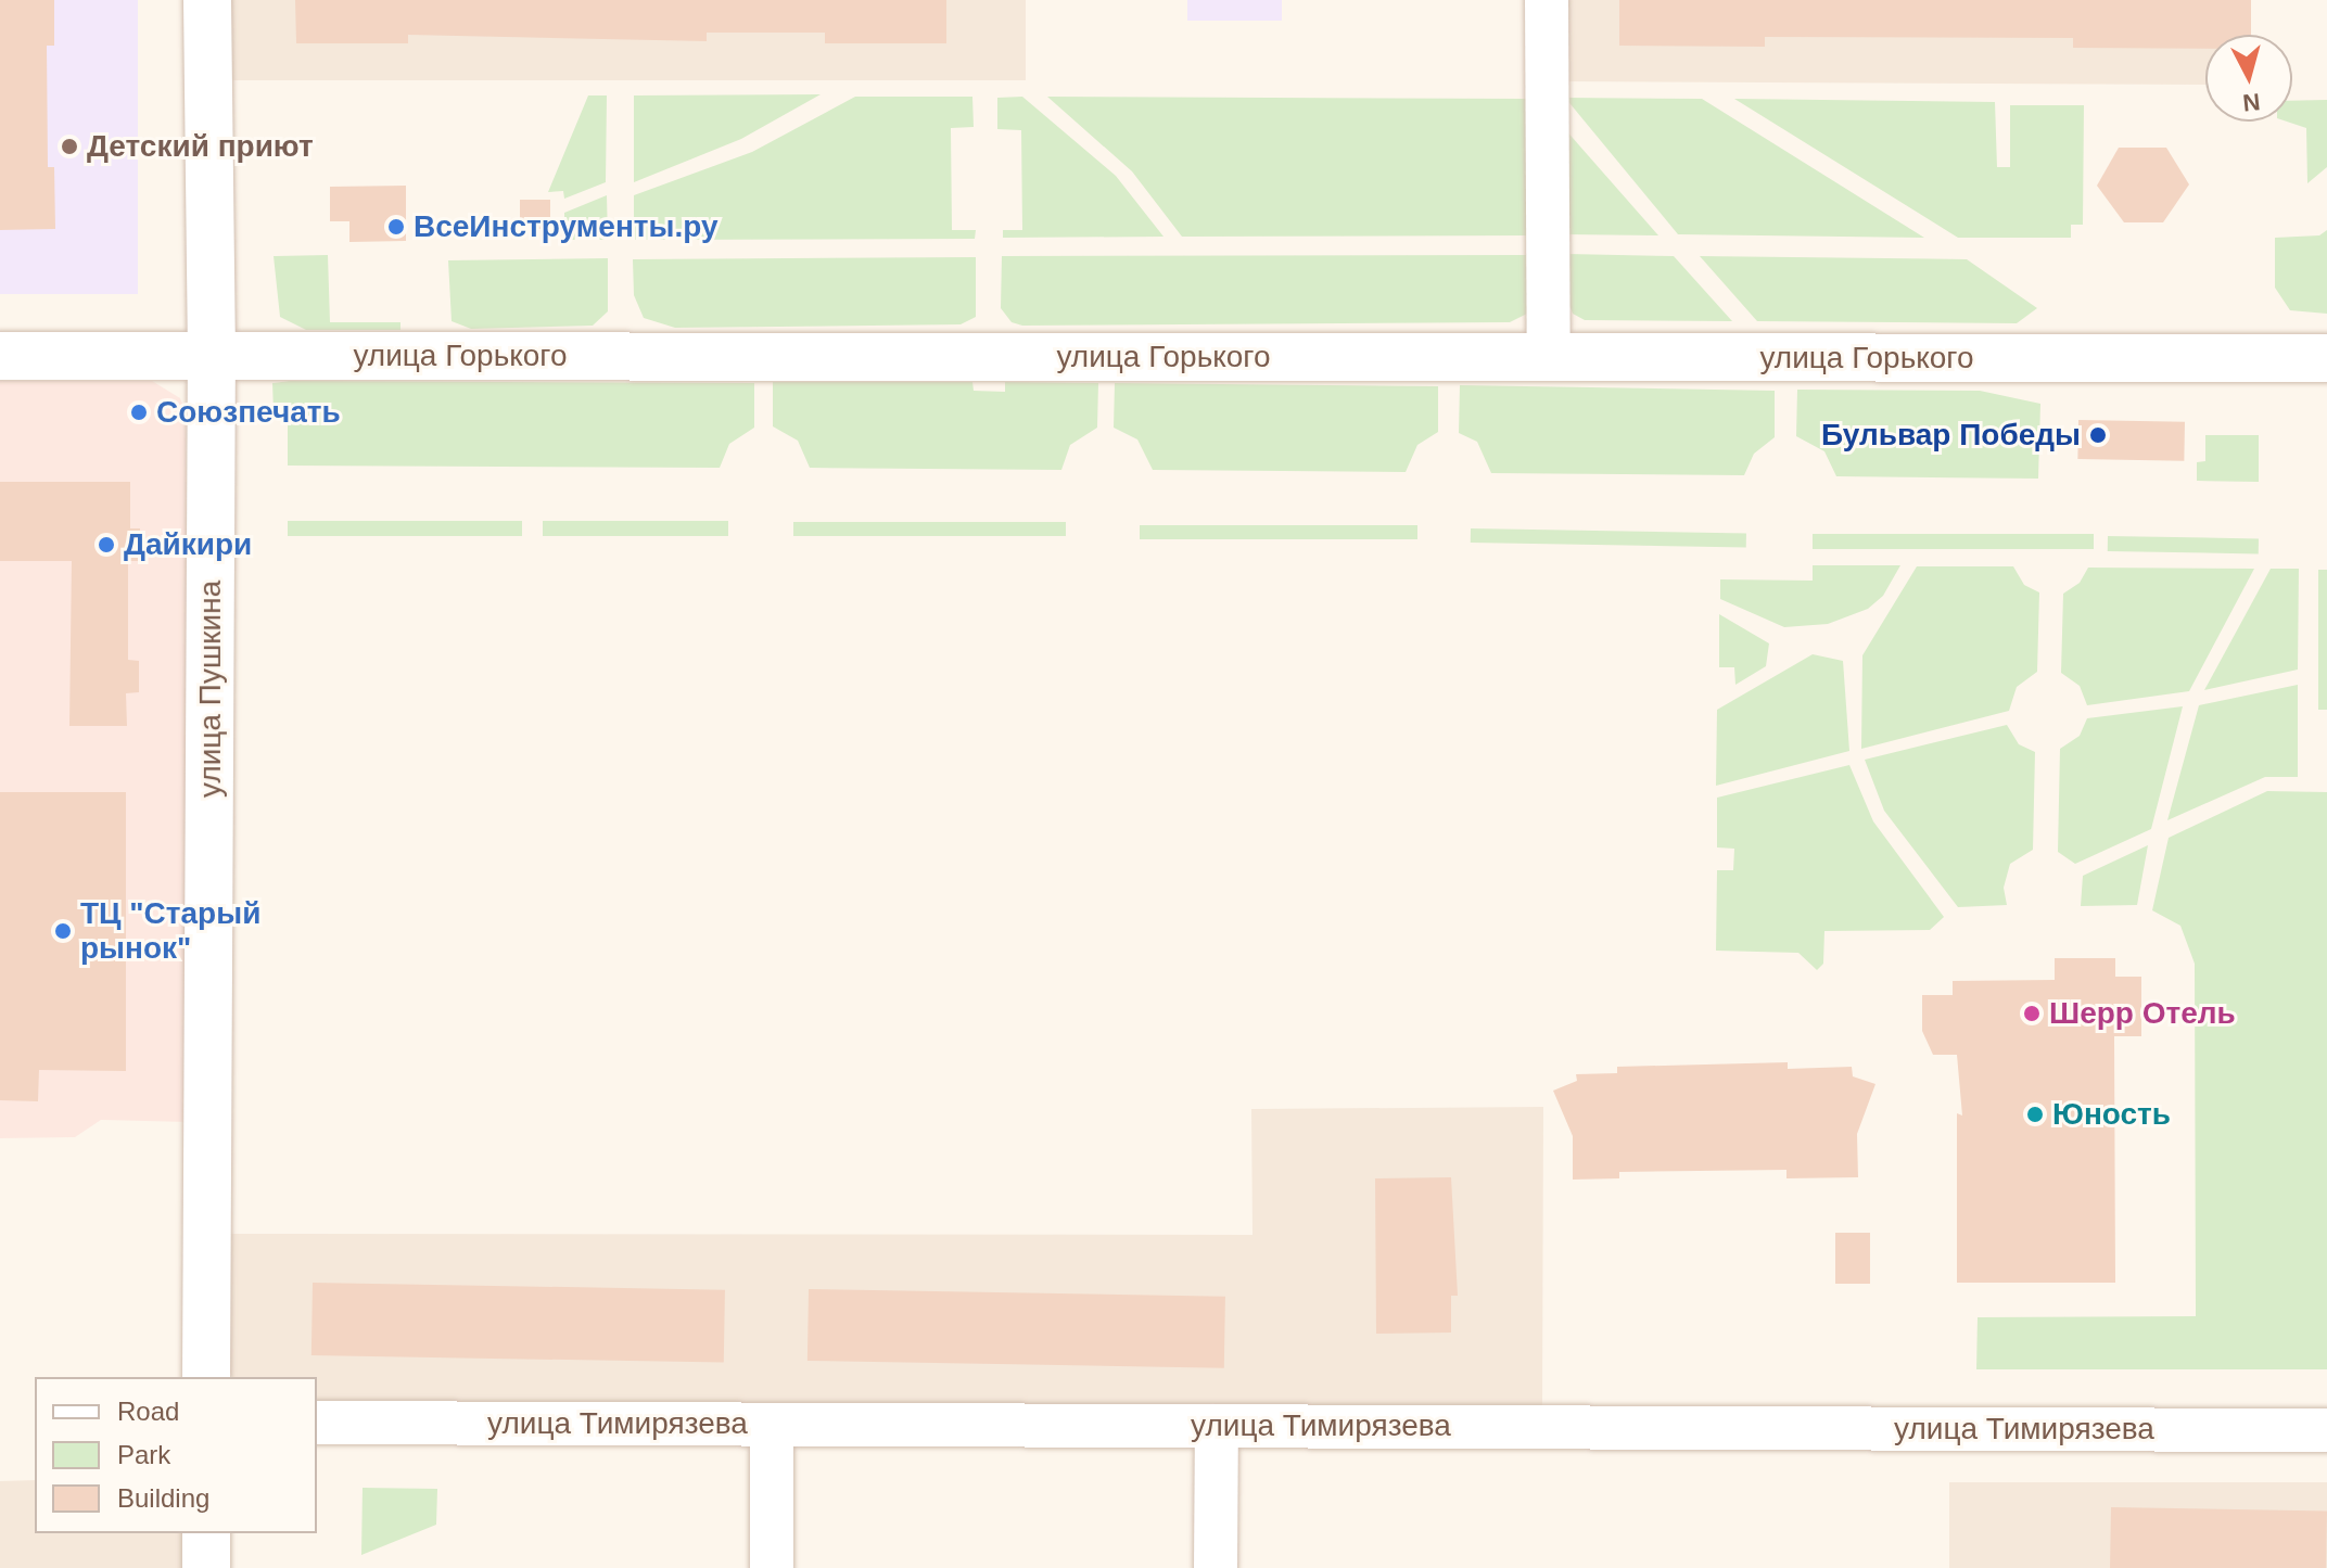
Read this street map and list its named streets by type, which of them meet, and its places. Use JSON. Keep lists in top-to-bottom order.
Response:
{
  "streets": {
    "main road": ["улица Горького", "улица Пушкина"],
    "street": ["улица Тимирязева"]
  },
  "crossings": [
    ["улица Горького", "улица Пушкина"]
  ],
  "places": [
    "Детский приют",
    "ВсеИнструменты.ру",
    "Союзпечать",
    "Бульвар Победы",
    "Дайкири",
    "ТЦ \"Старый рынок\"",
    "Шерр Отель",
    "Юность"
  ],
  "legend": ["Road", "Park", "Building"],
  "north": "bottom"
}
